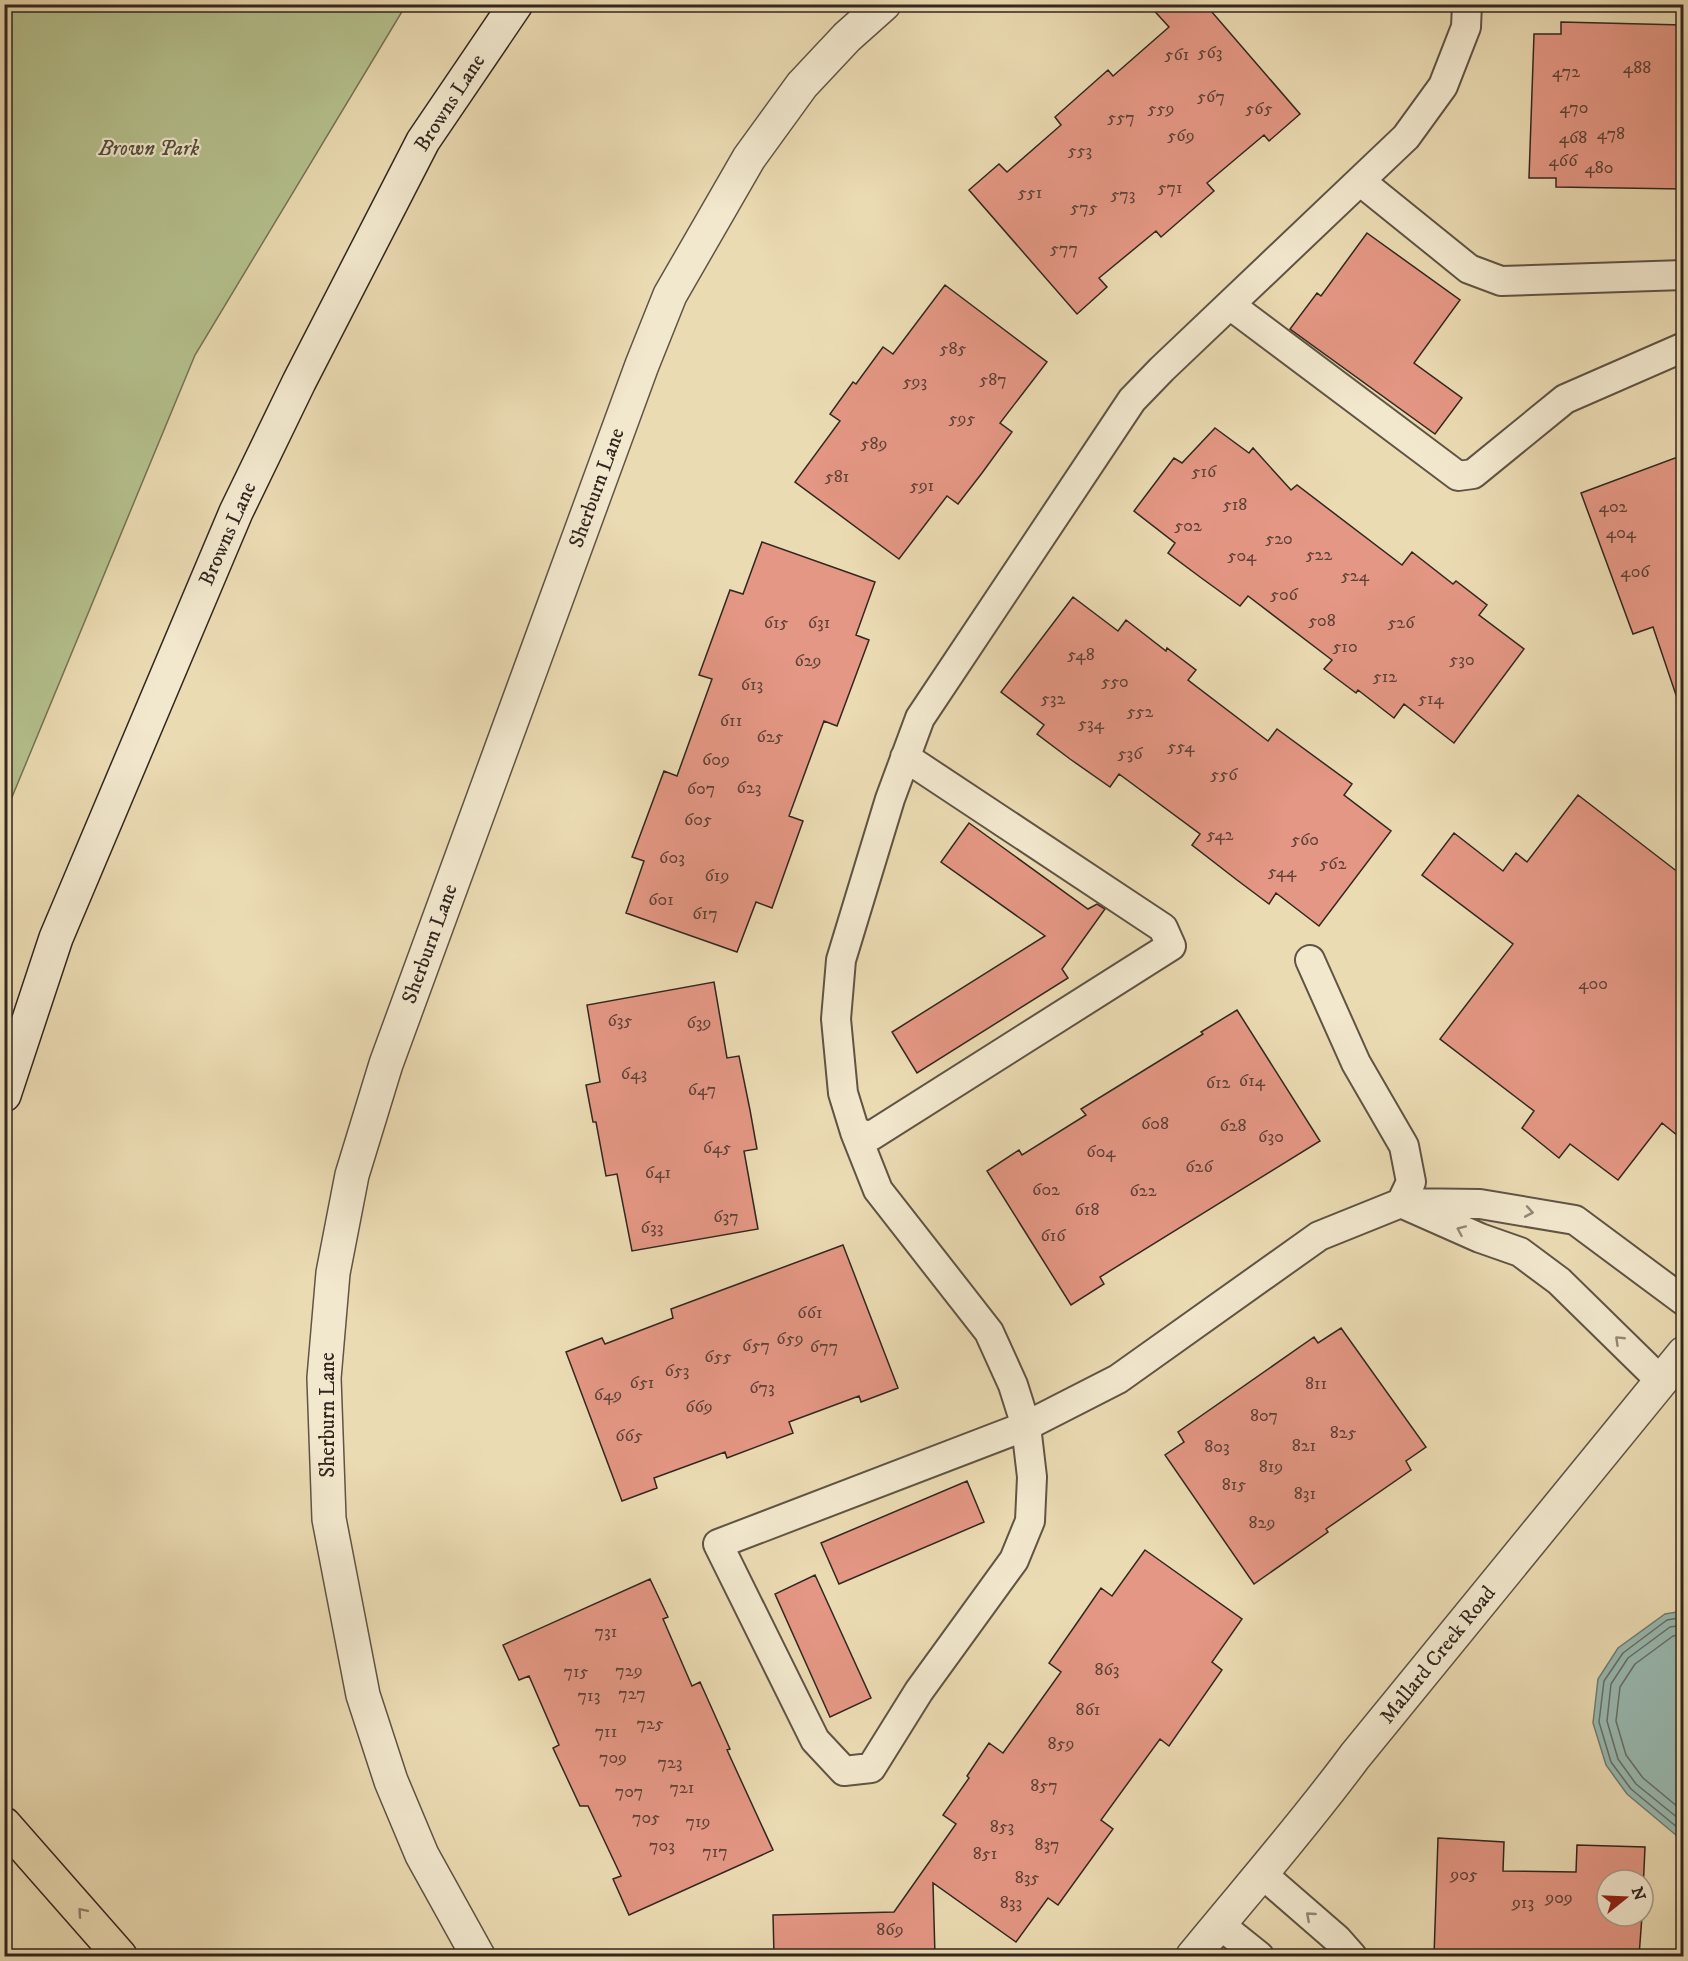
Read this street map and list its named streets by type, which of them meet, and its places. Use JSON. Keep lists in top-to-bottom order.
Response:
{
  "streets": {
    "street": ["Browns Lane", "Sherburn Lane", "Mallard Creek Road"]
  },
  "parks": ["Brown Park"],
  "house_numbers": [
    "563",
    "561",
    "488",
    "472",
    "567",
    "470",
    "559",
    "565",
    "557",
    "478",
    "569",
    "468",
    "553",
    "466",
    "480",
    "571",
    "551",
    "573",
    "575",
    "577",
    "585",
    "587",
    "593",
    "595",
    "589",
    "516",
    "581",
    "591",
    "518",
    "402",
    "502",
    "404",
    "520",
    "522",
    "504",
    "406",
    "524",
    "506",
    "508",
    "615",
    "631",
    "526",
    "510",
    "548",
    "530",
    "629",
    "512",
    "550",
    "613",
    "532",
    "514",
    "552",
    "611",
    "534",
    "625",
    "554",
    "536",
    "609",
    "556",
    "623",
    "607",
    "605",
    "542",
    "560",
    "603",
    "562",
    "544",
    "619",
    "601",
    "617",
    "400",
    "635",
    "639",
    "643",
    "614",
    "612",
    "647",
    "608",
    "628",
    "630",
    "645",
    "604",
    "626",
    "641",
    "602",
    "622",
    "618",
    "637",
    "633",
    "616",
    "661",
    "659",
    "657",
    "677",
    "655",
    "653",
    "651",
    "811",
    "673",
    "649",
    "669",
    "807",
    "825",
    "665",
    "821",
    "803",
    "819",
    "815",
    "831",
    "829",
    "731",
    "863",
    "729",
    "715",
    "727",
    "713",
    "861",
    "725",
    "711",
    "859",
    "709",
    "723",
    "857",
    "721",
    "707",
    "705",
    "719",
    "853",
    "837",
    "703",
    "717",
    "851",
    "905",
    "835",
    "909",
    "833",
    "913",
    "869"
  ],
  "north": "right"
}
